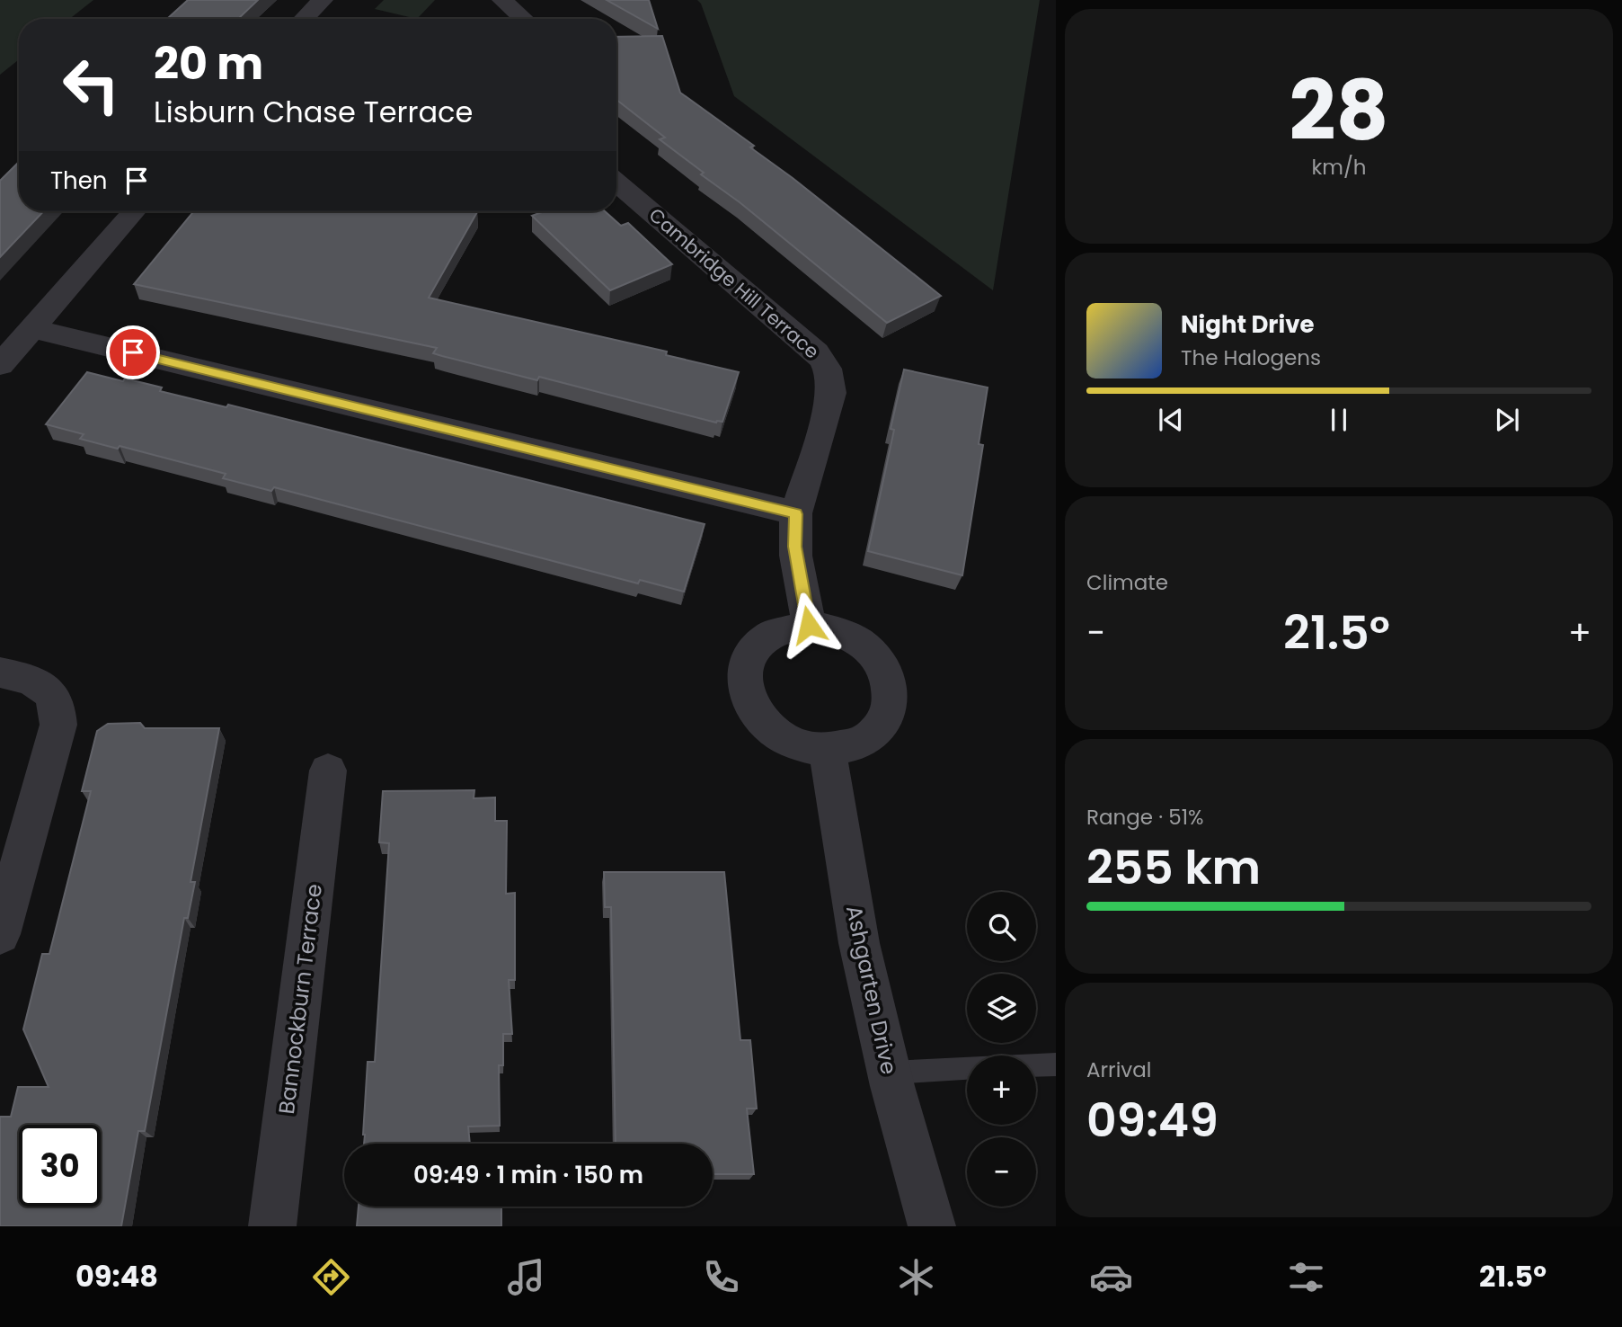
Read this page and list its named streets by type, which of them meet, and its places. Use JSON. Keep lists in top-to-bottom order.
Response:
{
  "streets": {
    "street": ["Cambridge Hill Terrace", "Ashgarten Drive", "Bannockburn Terrace"]
  },
  "crossings": [
    ["Cambridge Hill Terrace", "Ashgarten Drive"]
  ],
  "page": {
    "tile": [
      ["28", "km/h"],
      "Climate",
      ["Range · 51%", "255 km"],
      ["Arrival", "09:49"]
    ],
    "turn": ["20 m", "Lisburn Chase Terrace"],
    "then": "Then",
    "song": ["Night Drive", "The Halogens"],
    "heat": ["−", "21.5°", "+"],
    "map_buttons": ["+", "−"],
    "limit": "30",
    "trip": "09:49 · 1 min · 150 m",
    "tabs": ["09:48", "21.5°"]
  }
}
